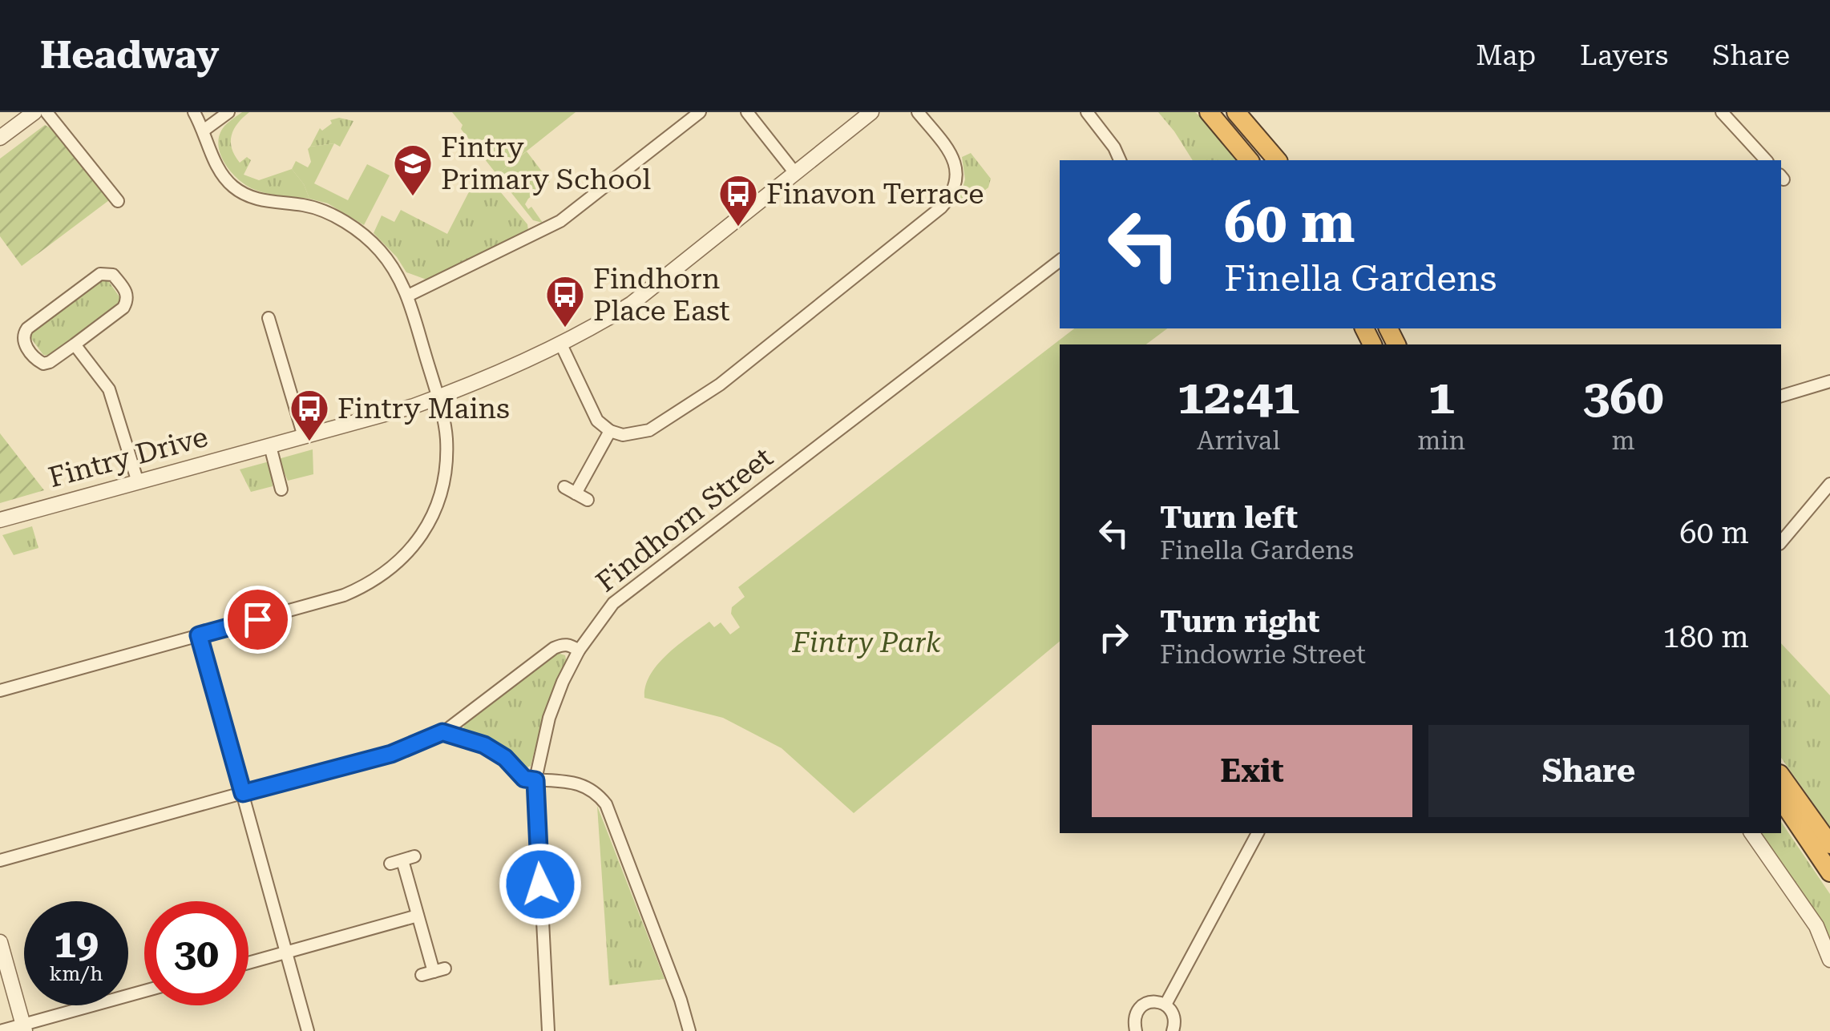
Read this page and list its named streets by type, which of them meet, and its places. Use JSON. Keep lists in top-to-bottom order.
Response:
{
  "streets": {
    "street": ["Fintry Drive", "Findhorn Street"]
  },
  "parks": ["Fintry Park"],
  "places": {
    "school or university": ["Fintry Primary School"],
    "bus stop": ["Finavon Terrace", "Findhorn Place East", "Fintry Mains"]
  },
  "page": {
    "header": "Headway",
    "nav": ["Map", "Layers", "Share"],
    "turn": ["60 m", "Finella Gardens"],
    "eta": [
      "12:41",
      "Arrival",
      "1",
      "min",
      "360",
      "m"
    ],
    "list": [
      {
        "name": "Turn left",
        "note": "Finella Gardens",
        "value": "60 m"
      },
      {
        "name": "Turn right",
        "note": "Findowrie Street",
        "value": "180 m"
      }
    ],
    "buttons": ["Exit", "Share"],
    "speed": "19 km/h",
    "limit": "30"
  }
}
